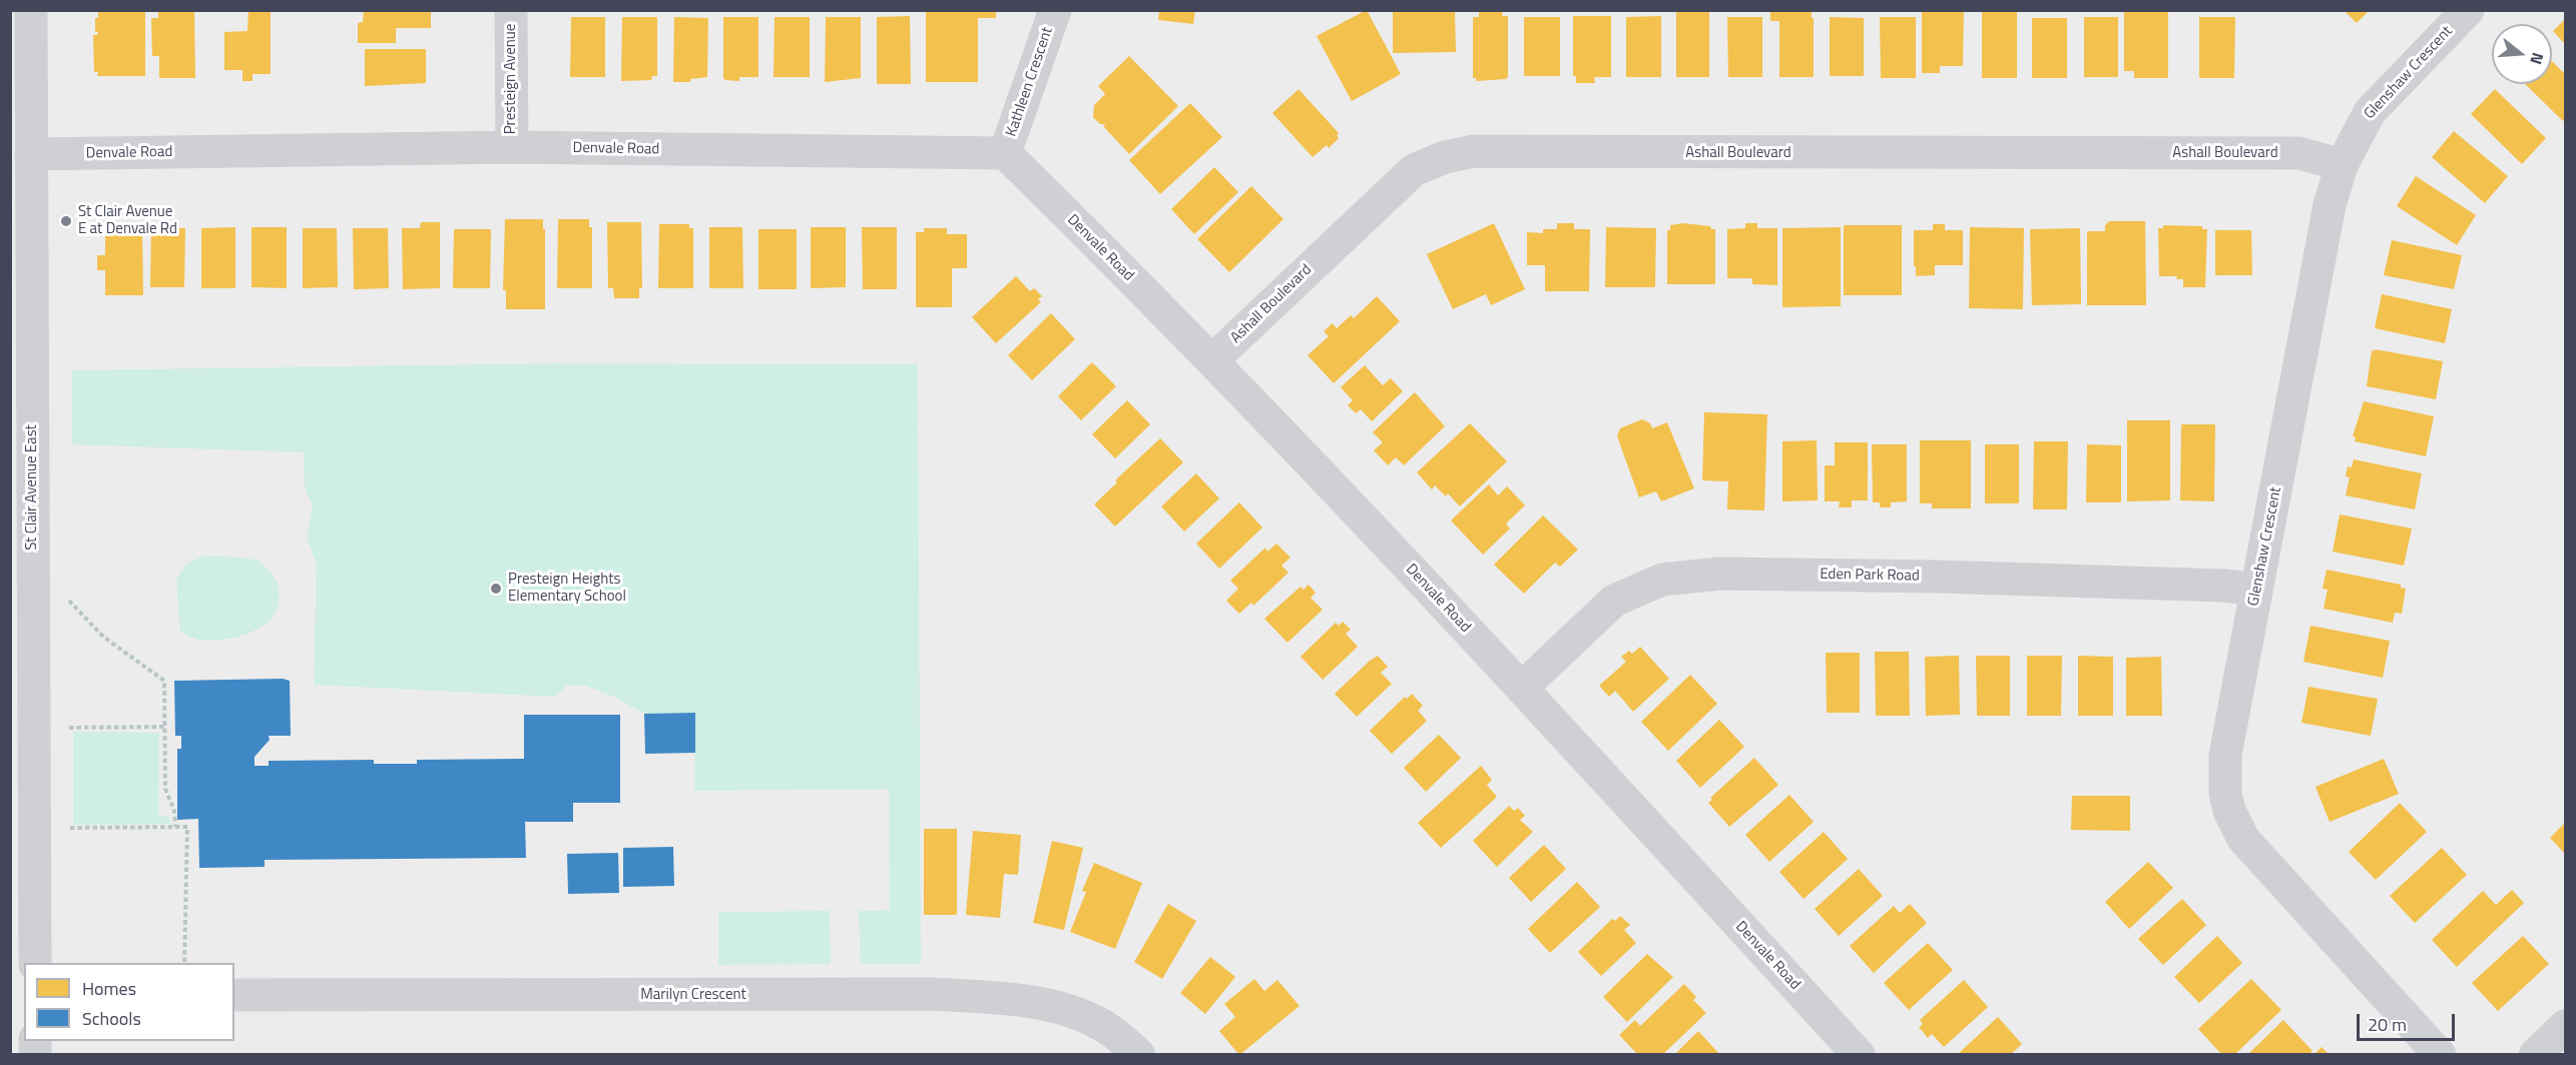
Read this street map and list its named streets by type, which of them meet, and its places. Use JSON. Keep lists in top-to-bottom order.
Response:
{
  "streets": {
    "street": [
      "Glenshaw Crescent",
      "Presteign Avenue",
      "Kathleen Crescent",
      "Denvale Road",
      "Ashall Boulevard",
      "St Clair Avenue East",
      "Eden Park Road",
      "Marilyn Crescent"
    ]
  },
  "crossings": [
    ["Glenshaw Crescent", "Ashall Boulevard"],
    ["Glenshaw Crescent", "Eden Park Road"],
    ["Presteign Avenue", "Denvale Road"],
    ["Kathleen Crescent", "Denvale Road"],
    ["Denvale Road", "Ashall Boulevard"],
    ["Denvale Road", "St Clair Avenue East"],
    ["Denvale Road", "Eden Park Road"]
  ],
  "places": ["St Clair Avenue E at Denvale Rd", "Presteign Heights Elementary School"],
  "legend": ["Homes", "Schools"],
  "scale_bar": "20 m",
  "north": "right"
}
